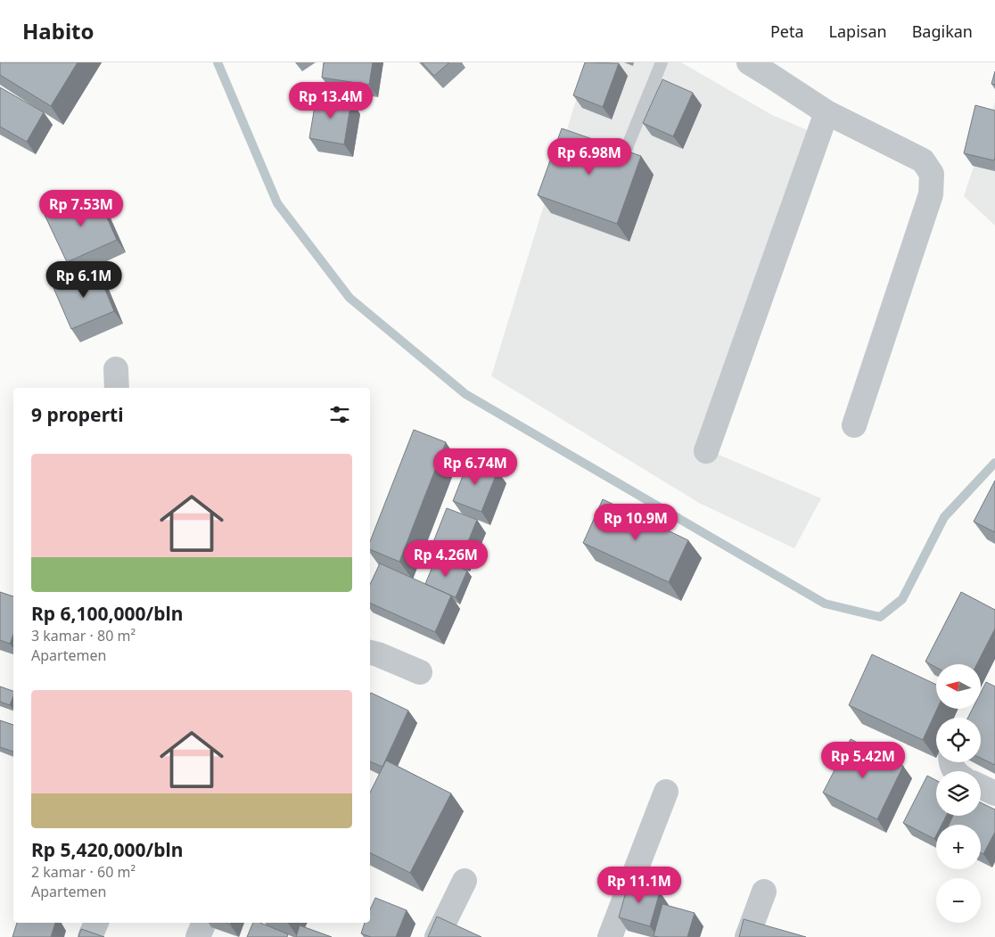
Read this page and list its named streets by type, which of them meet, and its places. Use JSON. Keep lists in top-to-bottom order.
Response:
{
  "north": "left",
  "page": {
    "header": "Habito",
    "nav": ["Peta", "Lapisan", "Bagikan"],
    "price": [
      "Rp 13.4M",
      "Rp 6.98M",
      "Rp 7.53M",
      "Rp 6.1M",
      "Rp 6.74M",
      "Rp 10.9M",
      "Rp 4.26M",
      "Rp 5.42M",
      "Rp 11.1M"
    ],
    "heading": "9 properti",
    "list": [
      {
        "name": "Rp 6,100,000/bln",
        "note": "3 kamar · 80 m² · Apartemen"
      },
      {
        "name": "Rp 5,420,000/bln",
        "note": "2 kamar · 60 m² · Apartemen"
      }
    ],
    "map_buttons": ["+", "−"]
  }
}
